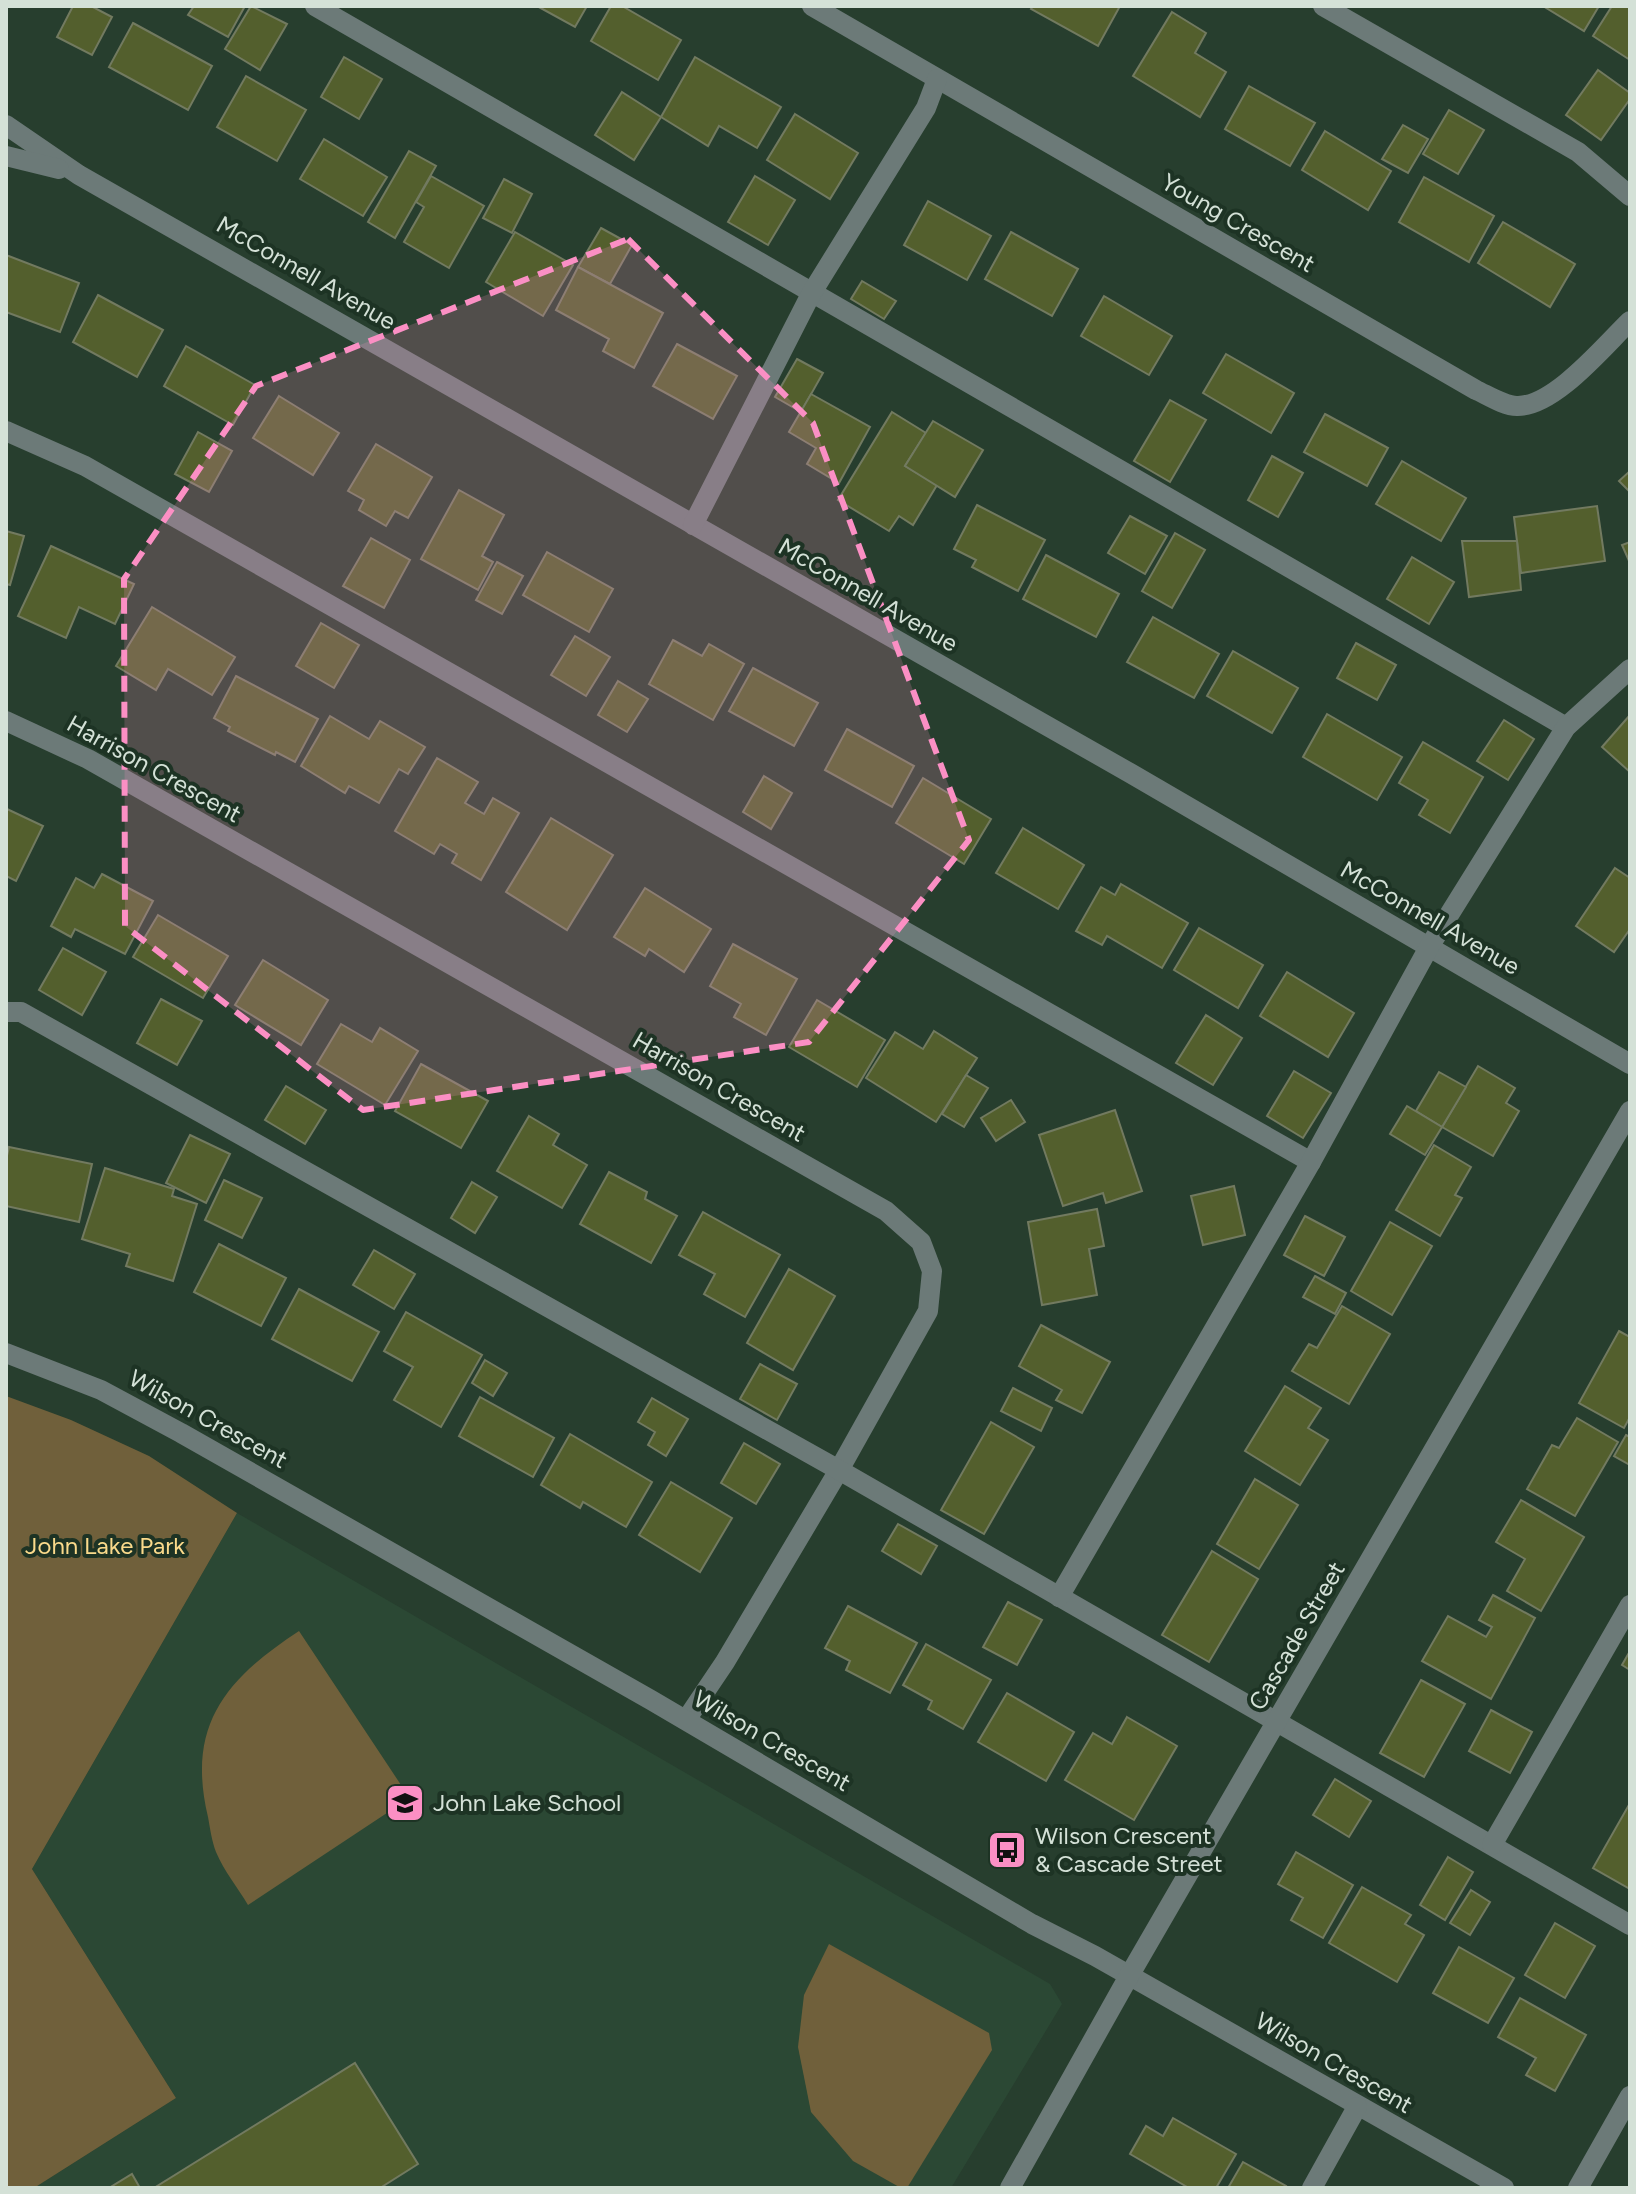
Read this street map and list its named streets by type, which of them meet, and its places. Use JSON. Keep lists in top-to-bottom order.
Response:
{
  "streets": {
    "street": [
      "Young Crescent",
      "McConnell Avenue",
      "Harrison Crescent",
      "Wilson Crescent",
      "Cascade Street"
    ]
  },
  "crossings": [
    ["Harrison Crescent", "Wilson Crescent"],
    ["Wilson Crescent", "Cascade Street"]
  ],
  "parks": ["John Lake Park"],
  "places": {
    "school or university": ["John Lake School"],
    "bus stop": ["Wilson Crescent & Cascade Street"]
  }
}
